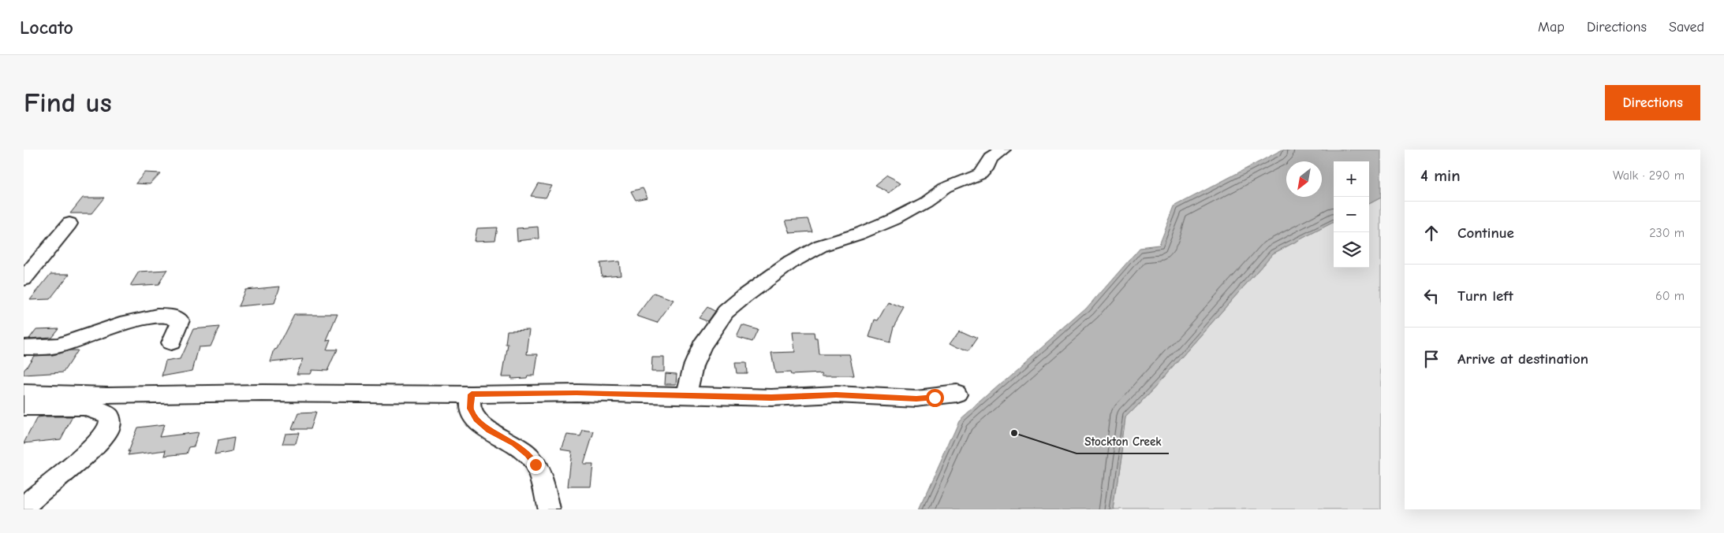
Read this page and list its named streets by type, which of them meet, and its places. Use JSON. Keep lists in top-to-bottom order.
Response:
{
  "places": ["Stockton Creek"],
  "north": "bottom left",
  "page": {
    "header": "Locato",
    "nav": ["Map", "Directions", "Saved"],
    "buttons": "Directions",
    "title": "Find us",
    "heading": ["4 min", "Walk · 290 m"],
    "map_buttons": ["+", "−"],
    "list": [
      ["Continue", "230 m"],
      ["Turn left", "60 m"],
      "Arrive at destination"
    ]
  }
}
